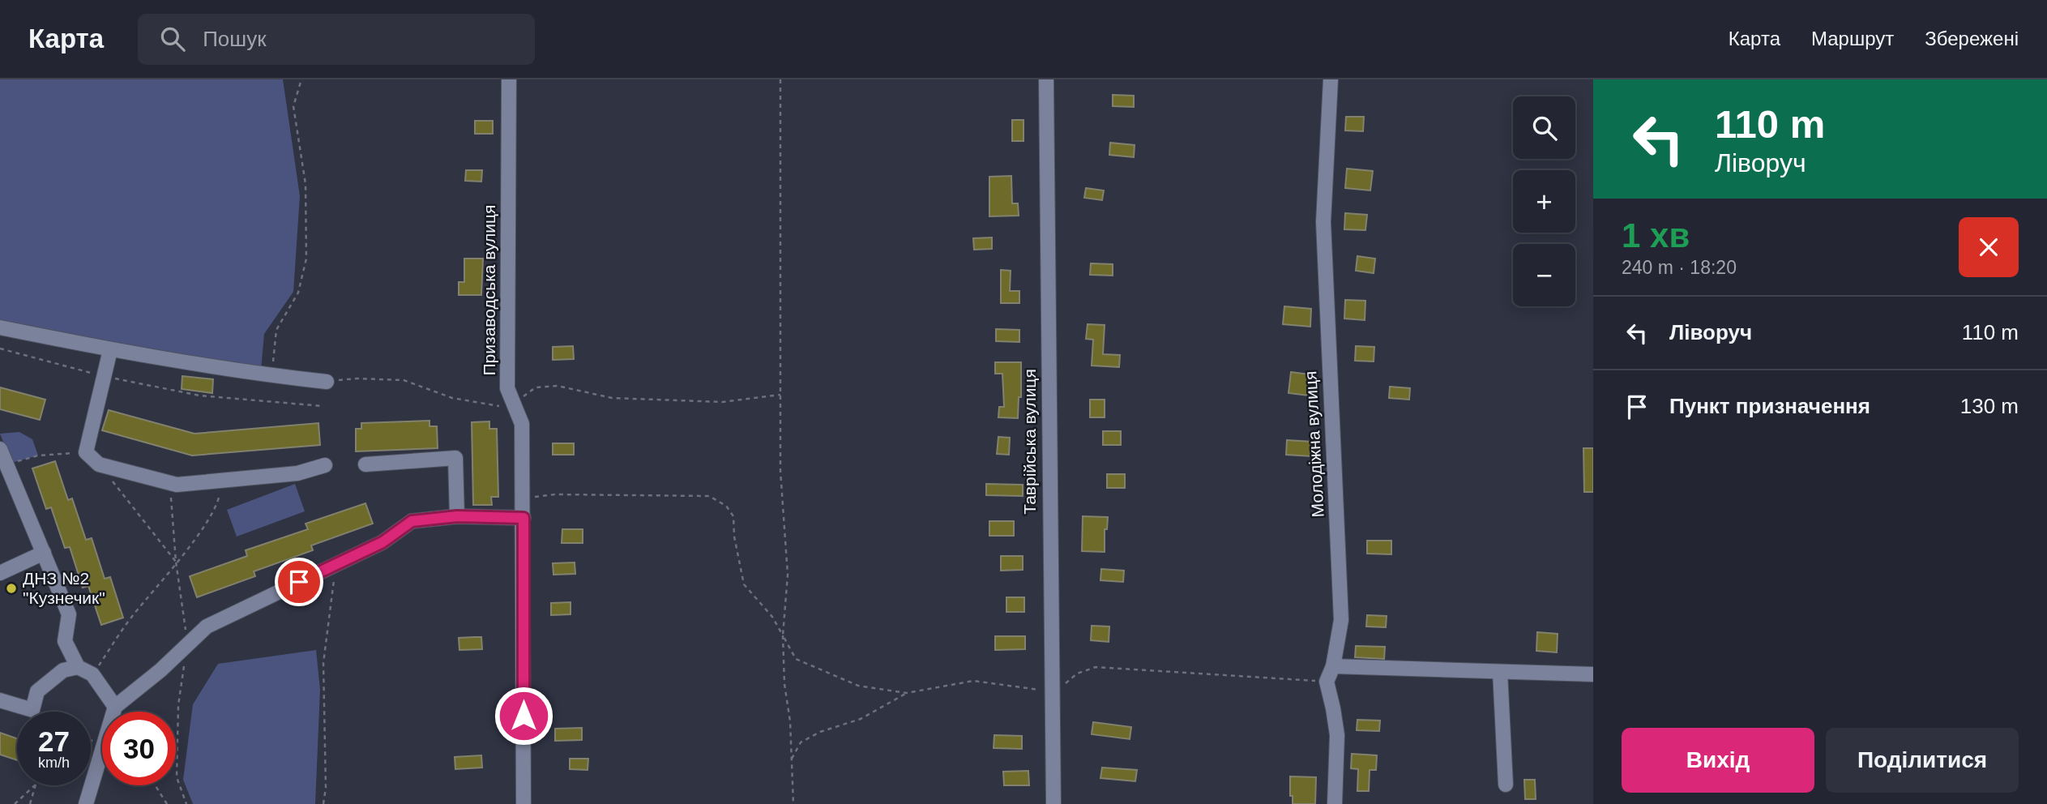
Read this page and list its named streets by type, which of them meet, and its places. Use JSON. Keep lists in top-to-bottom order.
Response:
{
  "streets": {
    "street": ["Призаводська вулиця", "Таврійська вулиця", "Молодіжна вулиця"]
  },
  "places": ["ДНЗ №2 \"Кузнечик\""],
  "page": {
    "header": "Карта",
    "search": "Пошук",
    "nav": ["Карта", "Маршрут", "Збережені"],
    "turn": ["110 m", "Ліворуч"],
    "map_buttons": ["+", "−"],
    "heading": ["1 хв", "240 m · 18:20"],
    "list": [
      {
        "name": "Ліворуч",
        "value": "110 m"
      },
      {
        "name": "Пункт призначення",
        "value": "130 m"
      }
    ],
    "speed": "27 km/h",
    "limit": "30",
    "buttons": ["Вихід", "Поділитися"]
  }
}
